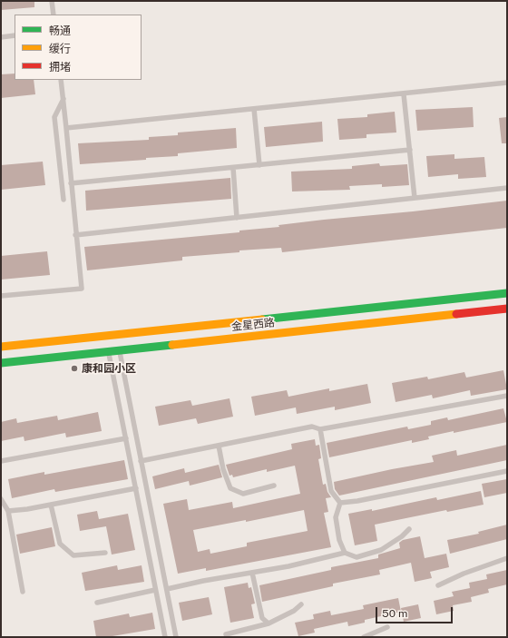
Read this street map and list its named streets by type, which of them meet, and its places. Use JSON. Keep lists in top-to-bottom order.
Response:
{
  "streets": {
    "main road": ["金星西路"]
  },
  "places": ["康和园小区"],
  "legend": ["畅通", "缓行", "拥堵"],
  "scale_bar": "50 m"
}
